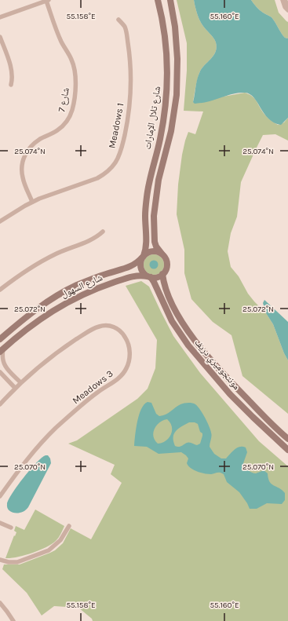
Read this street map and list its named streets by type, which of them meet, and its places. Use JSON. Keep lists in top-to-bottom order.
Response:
{
  "streets": {
    "main road": ["شارع تلال الإمارات", "شارع السهول", "مونتجوميري دريف"],
    "street": ["شارع 7", "Meadows 1", "Meadows 3"]
  },
  "crossings": [
    ["شارع 7", "Meadows 1"],
    ["شارع تلال الإمارات", "شارع السهول"],
    ["شارع تلال الإمارات", "مونتجوميري دريف"],
    ["شارع السهول", "مونتجوميري دريف"]
  ],
  "coordinates": [
    "55.158°E",
    "55.160°E",
    "25.074°N",
    "25.072°N",
    "25.070°N"
  ]
}
